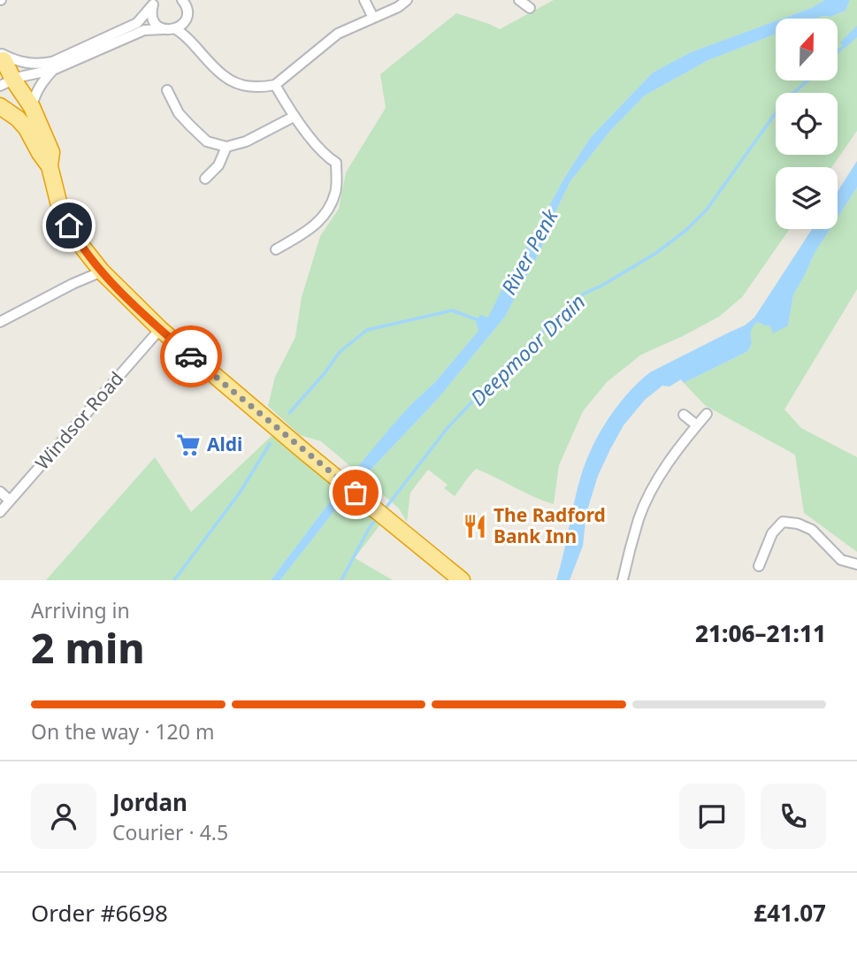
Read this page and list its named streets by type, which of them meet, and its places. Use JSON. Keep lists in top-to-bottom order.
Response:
{
  "streets": {
    "street": ["Windsor Road"]
  },
  "water": ["River Penk", "Deepmoor Drain"],
  "places": {
    "supermarket": ["Aldi"],
    "restaurant": ["The Radford Bank Inn"]
  },
  "north": "top",
  "page": {
    "heading": ["2 min", "Arriving in", "21:06–21:11"],
    "panel": [
      "Jordan",
      "Courier · 4.5",
      "Order #6698",
      "£41.07"
    ],
    "bar": "On the way · 120 m"
  }
}
